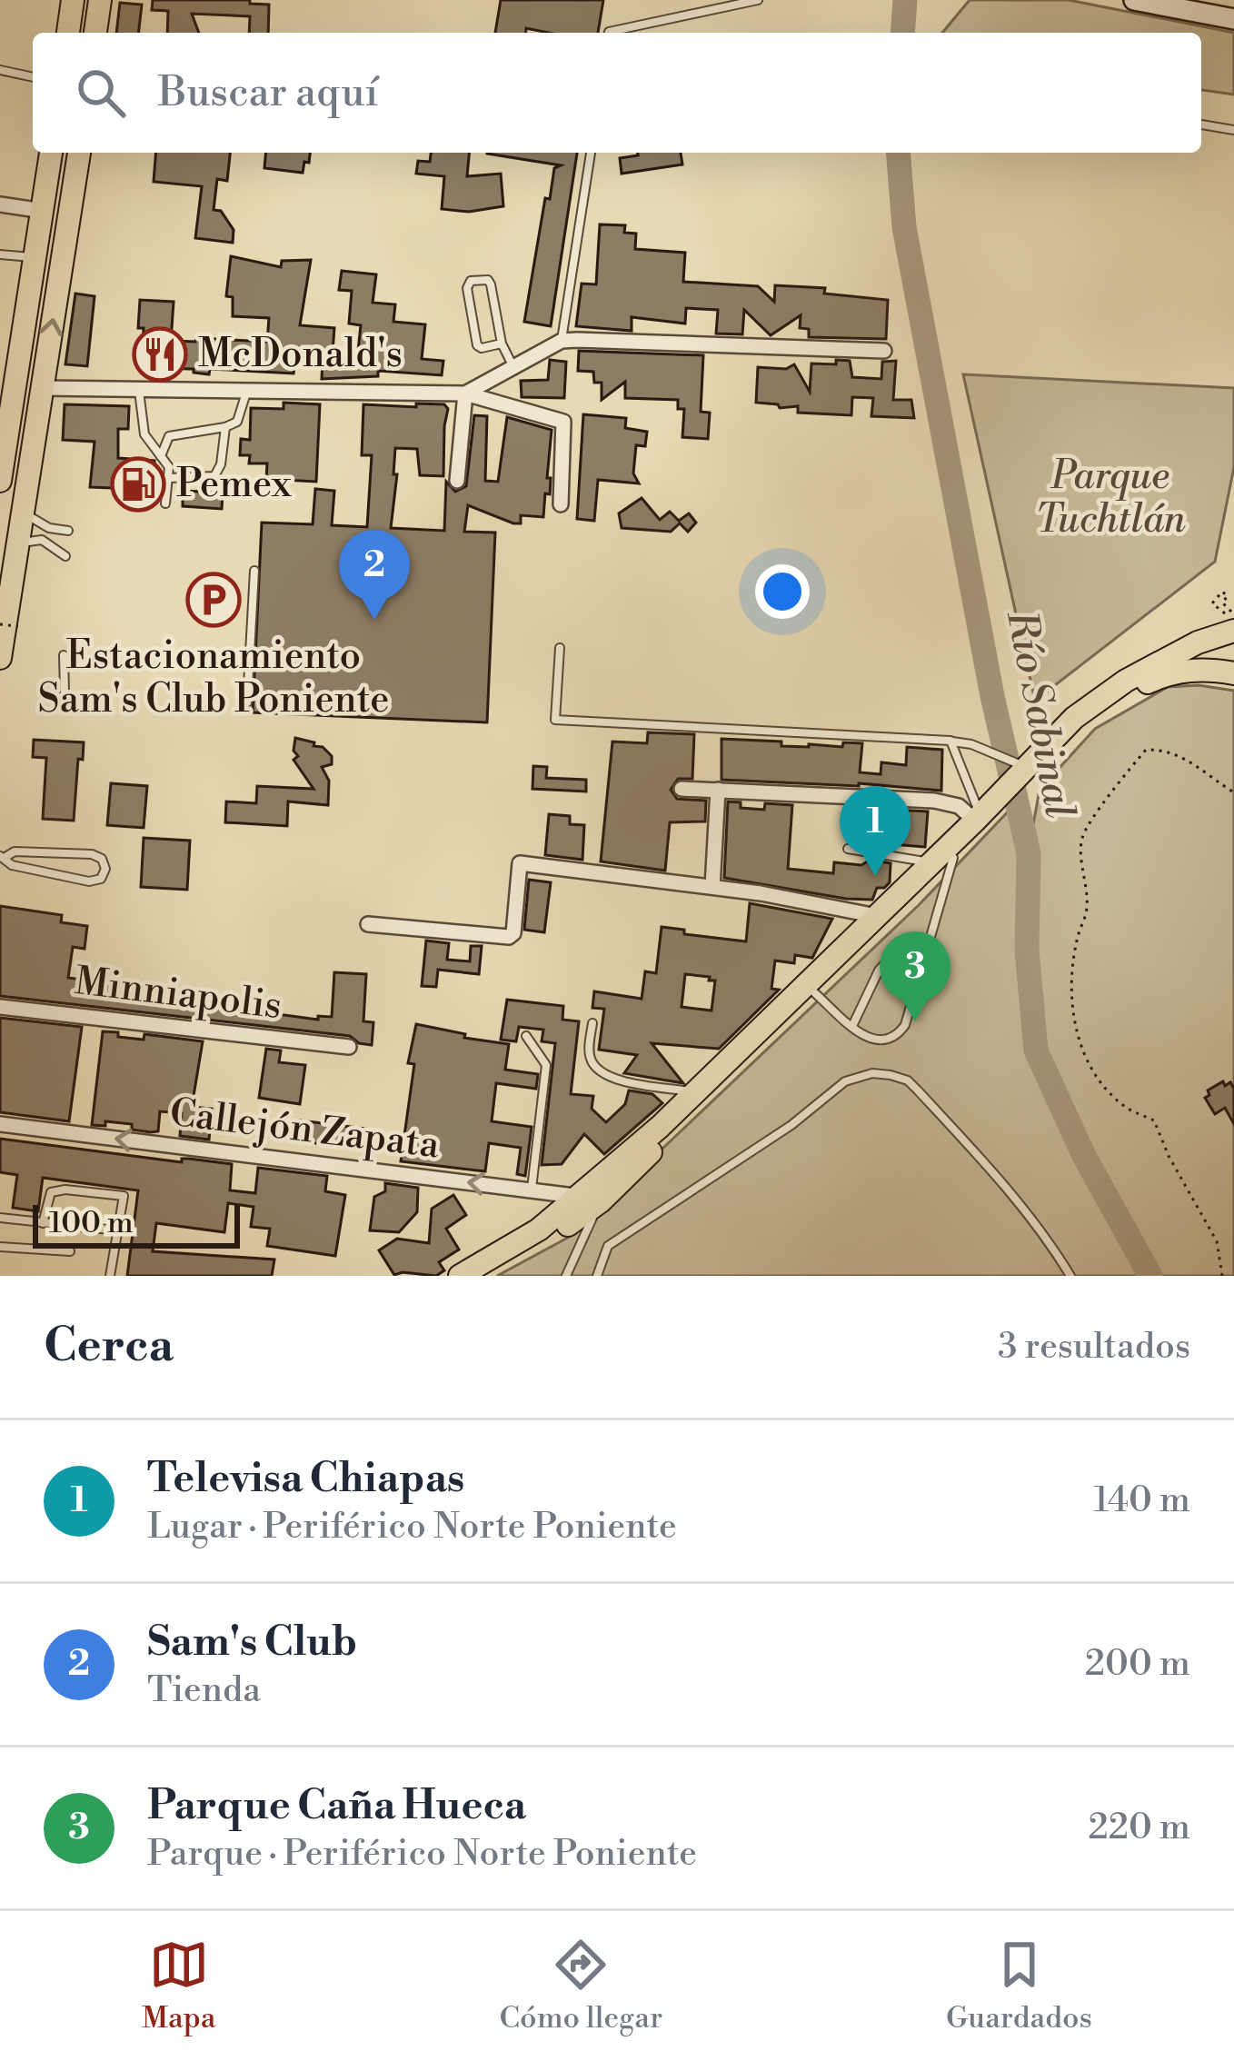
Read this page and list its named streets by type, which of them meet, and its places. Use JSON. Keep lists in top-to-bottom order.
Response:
{
  "streets": {
    "street": ["Minniapolis", "Callejón Zapata"]
  },
  "one_way": ["Callejón Zapata"],
  "water": ["Río Sabinal"],
  "parks": ["Parque Tuchtlán"],
  "places": {
    "restaurant": ["McDonald's"],
    "fuel station": ["Pemex"],
    "parking": ["Estacionamiento Sam's Club Poniente"]
  },
  "scale_bar": "100 m",
  "page": {
    "search": "Buscar aquí",
    "pins": ["2", "1", "3"],
    "scale": "100 m",
    "heading": ["Cerca", "3 resultados"],
    "list": [
      {
        "mark": "1",
        "name": "Televisa Chiapas",
        "note": "Lugar · Periférico Norte Poniente",
        "value": "140 m"
      },
      {
        "mark": "2",
        "name": "Sam's Club",
        "note": "Tienda",
        "value": "200 m"
      },
      {
        "mark": "3",
        "name": "Parque Caña Hueca",
        "note": "Parque · Periférico Norte Poniente",
        "value": "220 m"
      }
    ],
    "nav": ["Mapa", "Cómo llegar", "Guardados"]
  }
}
